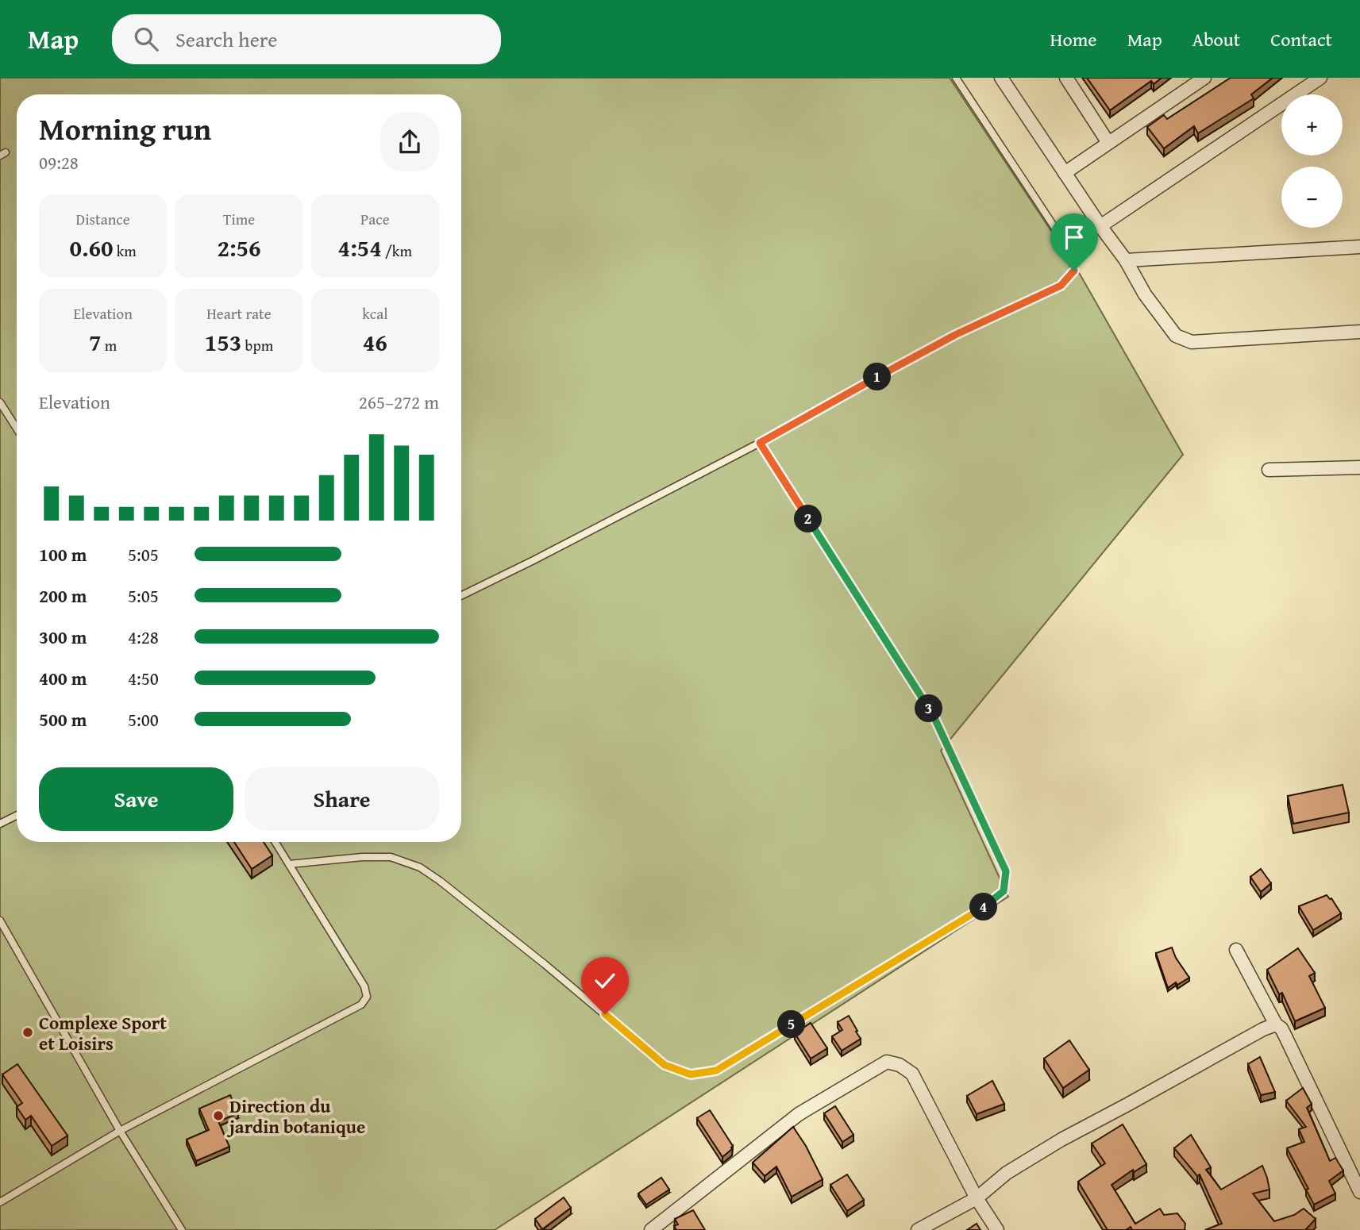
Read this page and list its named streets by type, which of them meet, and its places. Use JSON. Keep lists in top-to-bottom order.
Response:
{
  "places": ["Complexe Sport et Loisirs", "Direction du jardin botanique"],
  "page": {
    "header": "Map",
    "search": "Search here",
    "nav": [
      "Home",
      "Map",
      "About",
      "Contact"
    ],
    "map_buttons": ["+", "−"],
    "heading": ["Morning run", "09:28"],
    "stats": [
      ["Distance", "0.60 km"],
      ["Time", "2:56"],
      ["Pace", "4:54 /km"],
      ["Elevation", "7 m"],
      ["Heart rate", "153 bpm"],
      ["kcal", "46"]
    ],
    "pins": [
      "1",
      "2",
      "3",
      "4",
      "5"
    ],
    "chart": ["Elevation", "265–272 m"],
    "list": [
      {
        "name": "100 m",
        "note": "5:05"
      },
      {
        "name": "200 m",
        "note": "5:05"
      },
      {
        "name": "300 m",
        "note": "4:28"
      },
      {
        "name": "400 m",
        "note": "4:50"
      },
      {
        "name": "500 m",
        "note": "5:00"
      }
    ],
    "buttons": ["Save", "Share"]
  }
}
